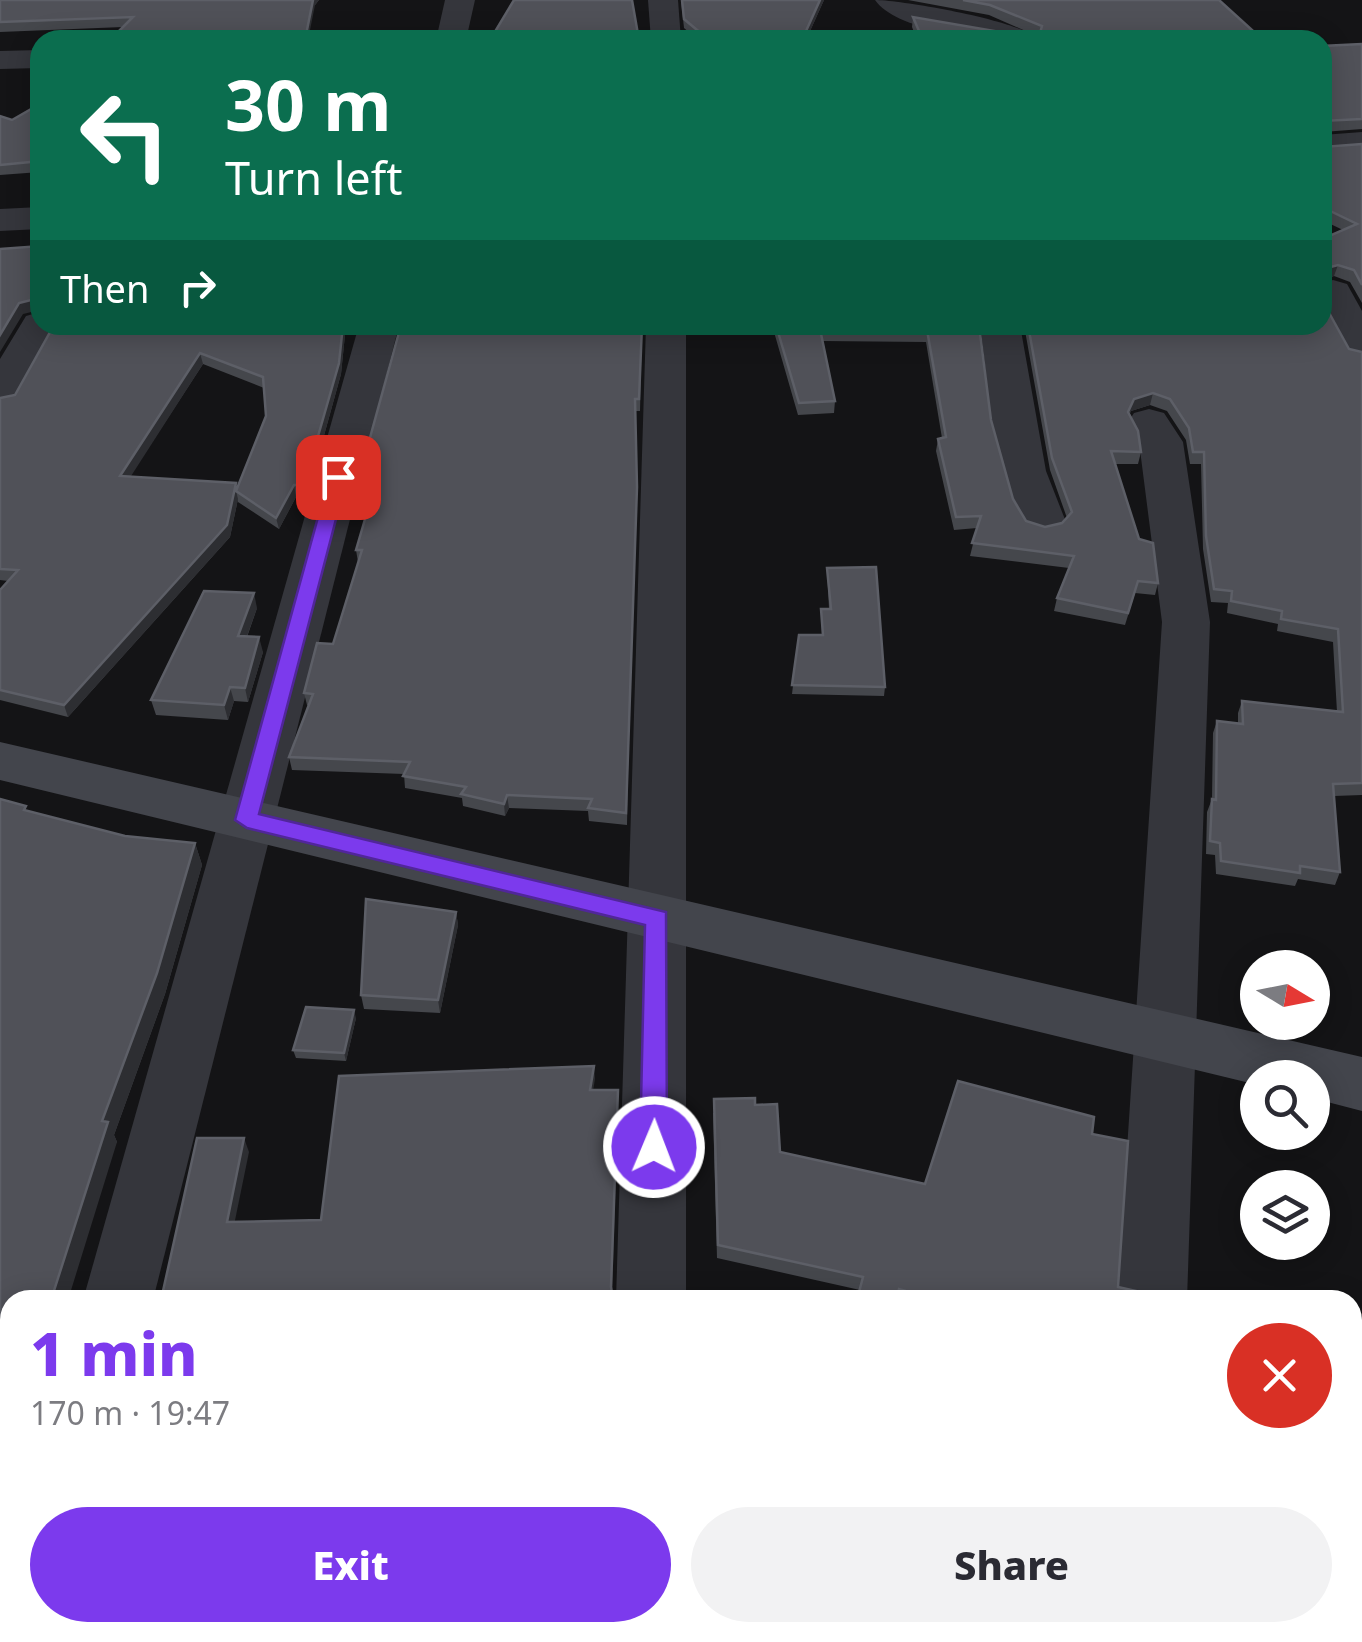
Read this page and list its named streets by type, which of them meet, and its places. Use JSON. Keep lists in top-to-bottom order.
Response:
{
  "north": "right",
  "page": {
    "turn": ["30 m", "Turn left"],
    "then": "Then",
    "heading": ["1 min", "170 m · 19:47"],
    "buttons": ["Exit", "Share"]
  }
}
